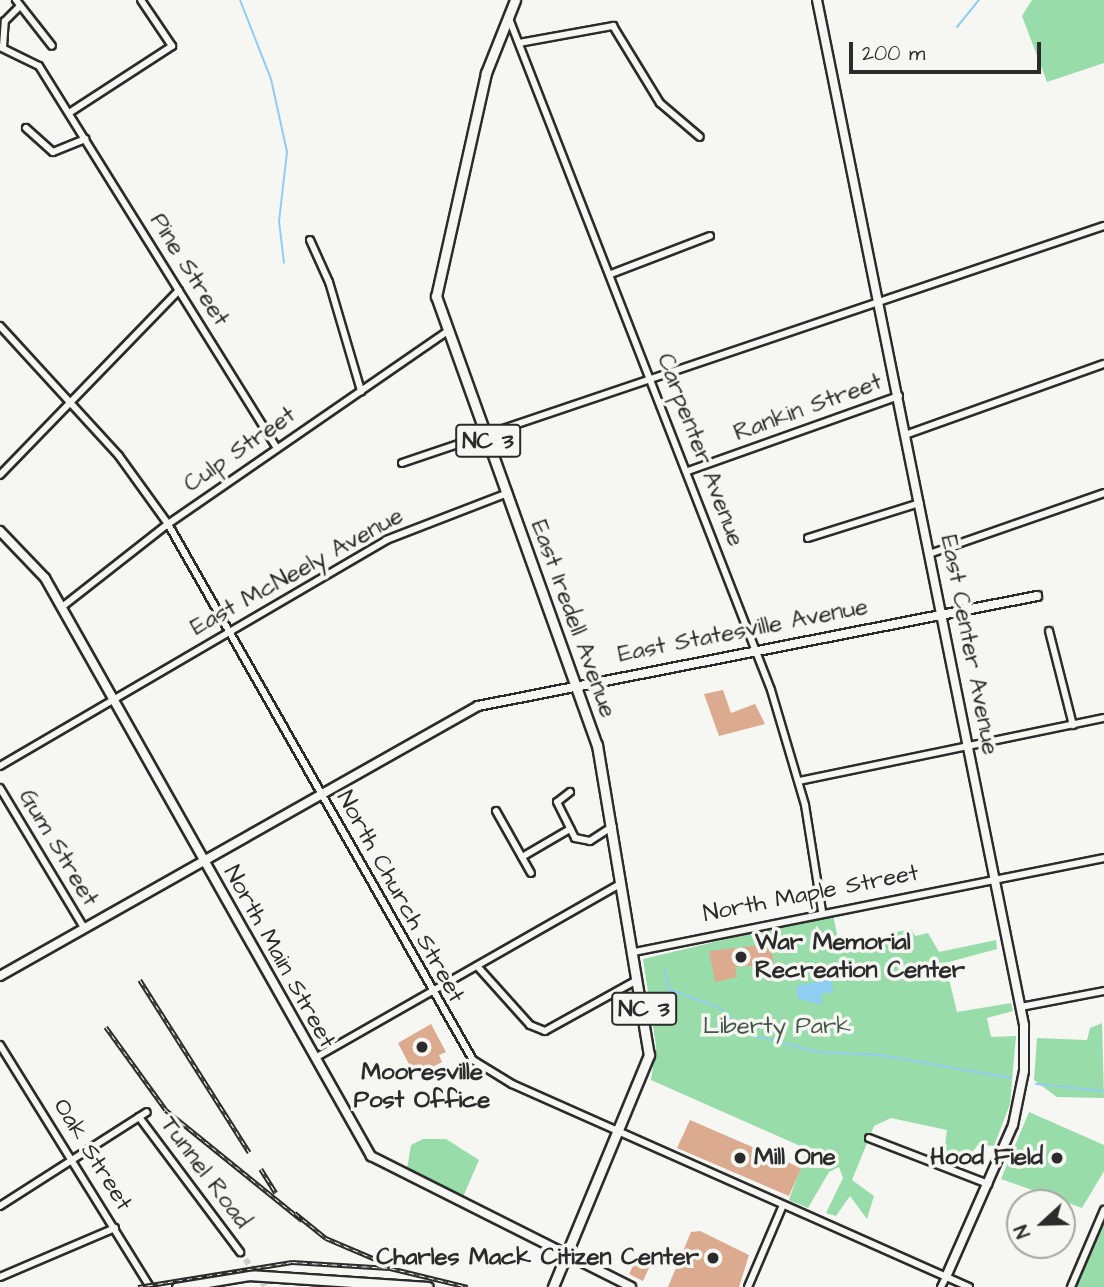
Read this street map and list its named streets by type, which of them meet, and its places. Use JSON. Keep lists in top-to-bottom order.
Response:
{
  "streets": {
    "main road": ["NC 3", "East Iredell Avenue"],
    "street": [
      "Pine Street",
      "Rankin Street",
      "Culp Street",
      "Carpenter Avenue",
      "East McNeely Avenue",
      "East Statesville Avenue",
      "East Center Avenue",
      "Gum Street",
      "North Maple Street",
      "North Church Street",
      "North Main Street",
      "Oak Street",
      "Tunnel Road"
    ]
  },
  "crossings": [
    ["Pine Street", "Culp Street"],
    ["Rankin Street", "Carpenter Avenue"],
    ["Rankin Street", "East Center Avenue"],
    ["NC 3", "East Iredell Avenue"],
    ["NC 3", "North Main Street"],
    ["Culp Street", "East Iredell Avenue"],
    ["Culp Street", "North Church Street"],
    ["Culp Street", "North Main Street"],
    ["Carpenter Avenue", "East Iredell Avenue"],
    ["Carpenter Avenue", "East Statesville Avenue"],
    ["Carpenter Avenue", "North Maple Street"],
    ["East McNeely Avenue", "East Iredell Avenue"],
    ["East McNeely Avenue", "North Church Street"],
    ["East McNeely Avenue", "North Main Street"],
    ["East Iredell Avenue", "East Statesville Avenue"],
    ["East Iredell Avenue", "North Maple Street"],
    ["East Iredell Avenue", "North Church Street"],
    ["East Iredell Avenue", "North Main Street"],
    ["East Statesville Avenue", "East Center Avenue"],
    ["East Statesville Avenue", "Gum Street"],
    ["East Statesville Avenue", "North Church Street"],
    ["East Statesville Avenue", "North Main Street"],
    ["East Center Avenue", "North Maple Street"],
    ["East Center Avenue", "North Church Street"]
  ],
  "parks": ["Liberty Park"],
  "places": [
    "War Memorial Recreation Center",
    "Mooresville Post Office",
    "Mill One",
    "Hood Field",
    "Charles Mack Citizen Center"
  ],
  "scale_bar": "200 m",
  "north": "left"
}
